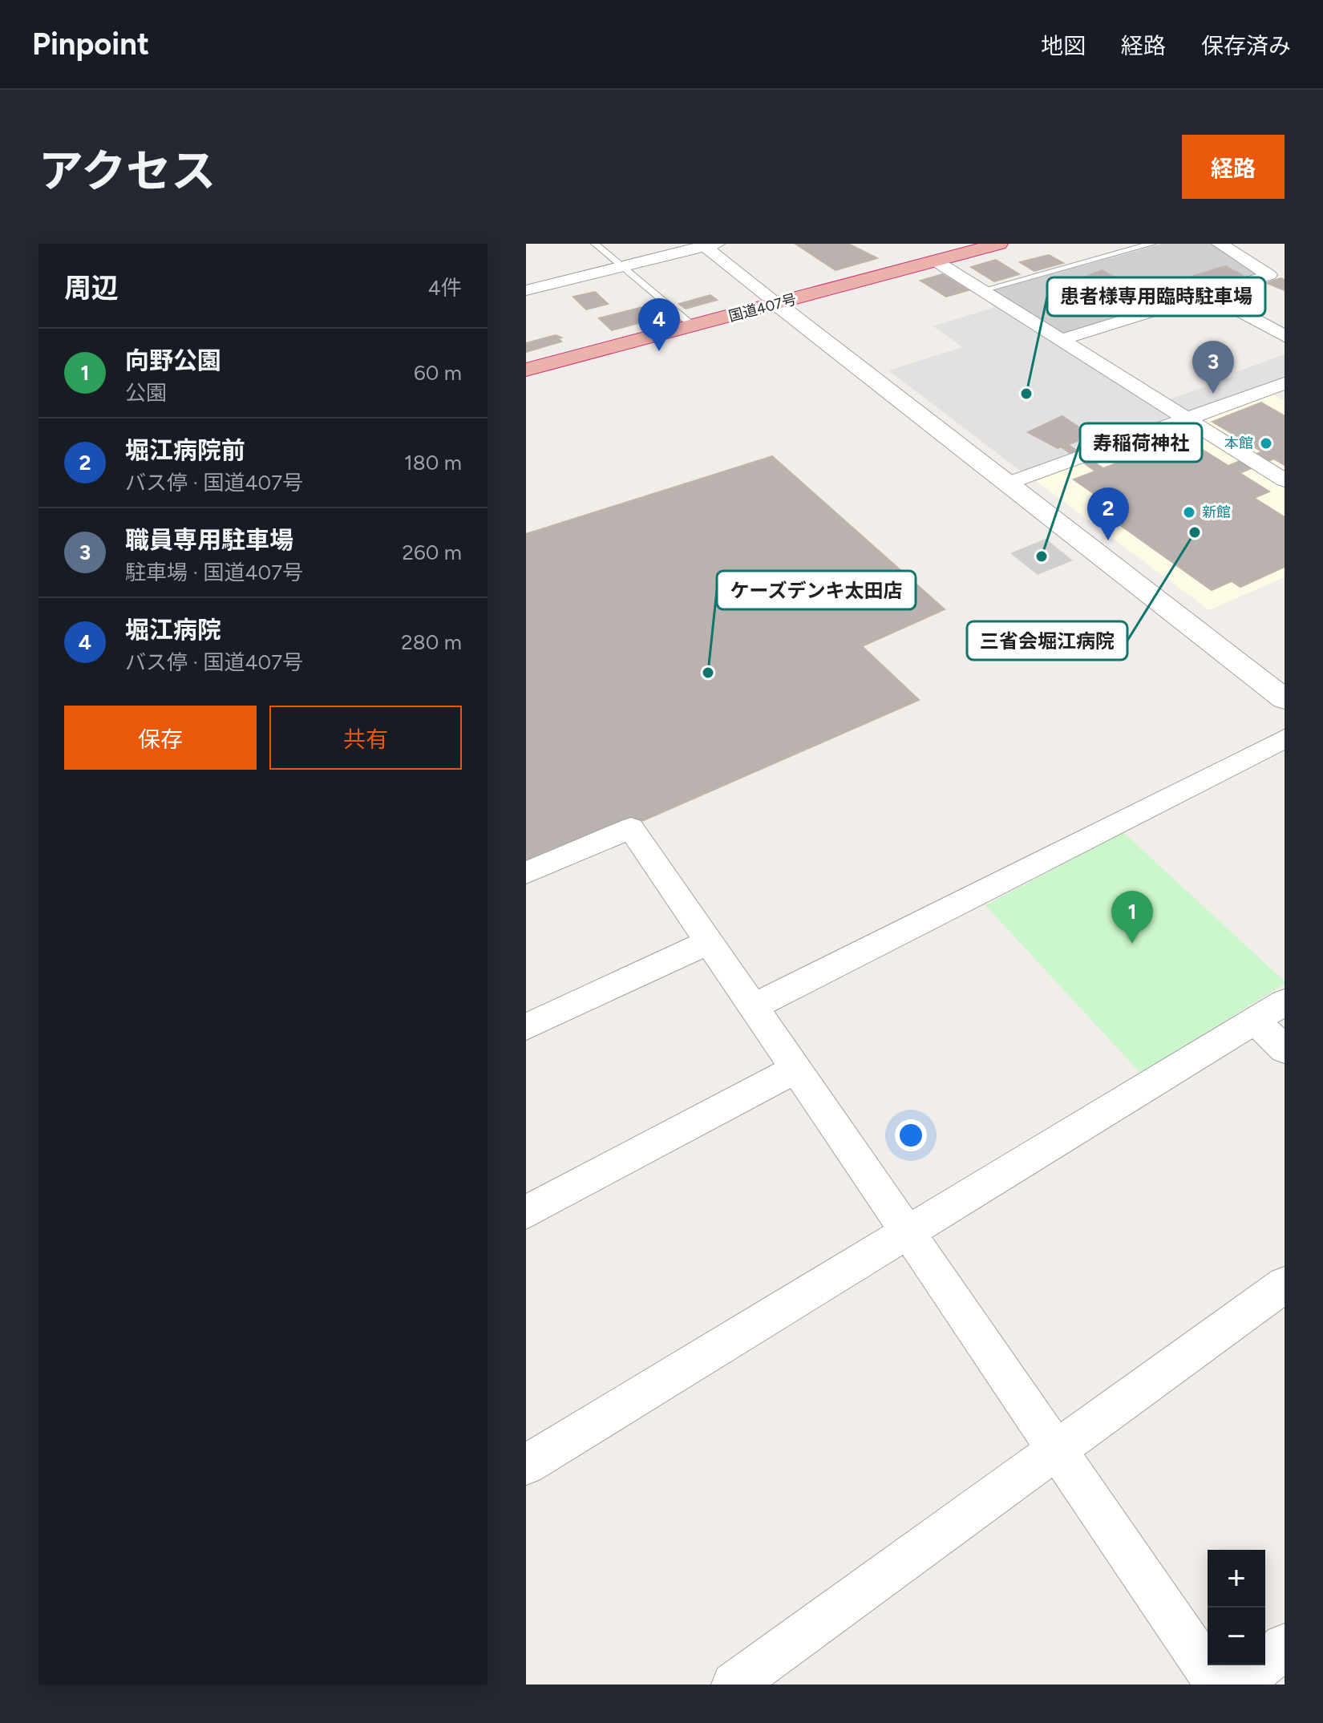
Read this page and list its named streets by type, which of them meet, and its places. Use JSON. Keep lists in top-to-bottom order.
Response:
{
  "streets": {
    "highway": ["国道407号"]
  },
  "places": [
    "患者様専用臨時駐車場",
    "本館",
    "新館",
    "三省会堀江病院",
    "寿稲荷神社",
    "ケーズデンキ太田店"
  ],
  "page": {
    "header": "Pinpoint",
    "nav": ["地図", "経路", "保存済み"],
    "title": "アクセス",
    "buttons": [
      "経路",
      ["保存", "共有"]
    ],
    "heading": ["周辺", "4件"],
    "pins": [
      "4",
      "3",
      "2",
      "1"
    ],
    "list": [
      {
        "mark": "1",
        "name": "向野公園",
        "note": "公園",
        "value": "60 m"
      },
      {
        "mark": "2",
        "name": "堀江病院前",
        "note": "バス停 · 国道407号",
        "value": "180 m"
      },
      {
        "mark": "3",
        "name": "職員専用駐車場",
        "note": "駐車場 · 国道407号",
        "value": "260 m"
      },
      {
        "mark": "4",
        "name": "堀江病院",
        "note": "バス停 · 国道407号",
        "value": "280 m"
      }
    ],
    "map_buttons": ["+", "−"]
  }
}
